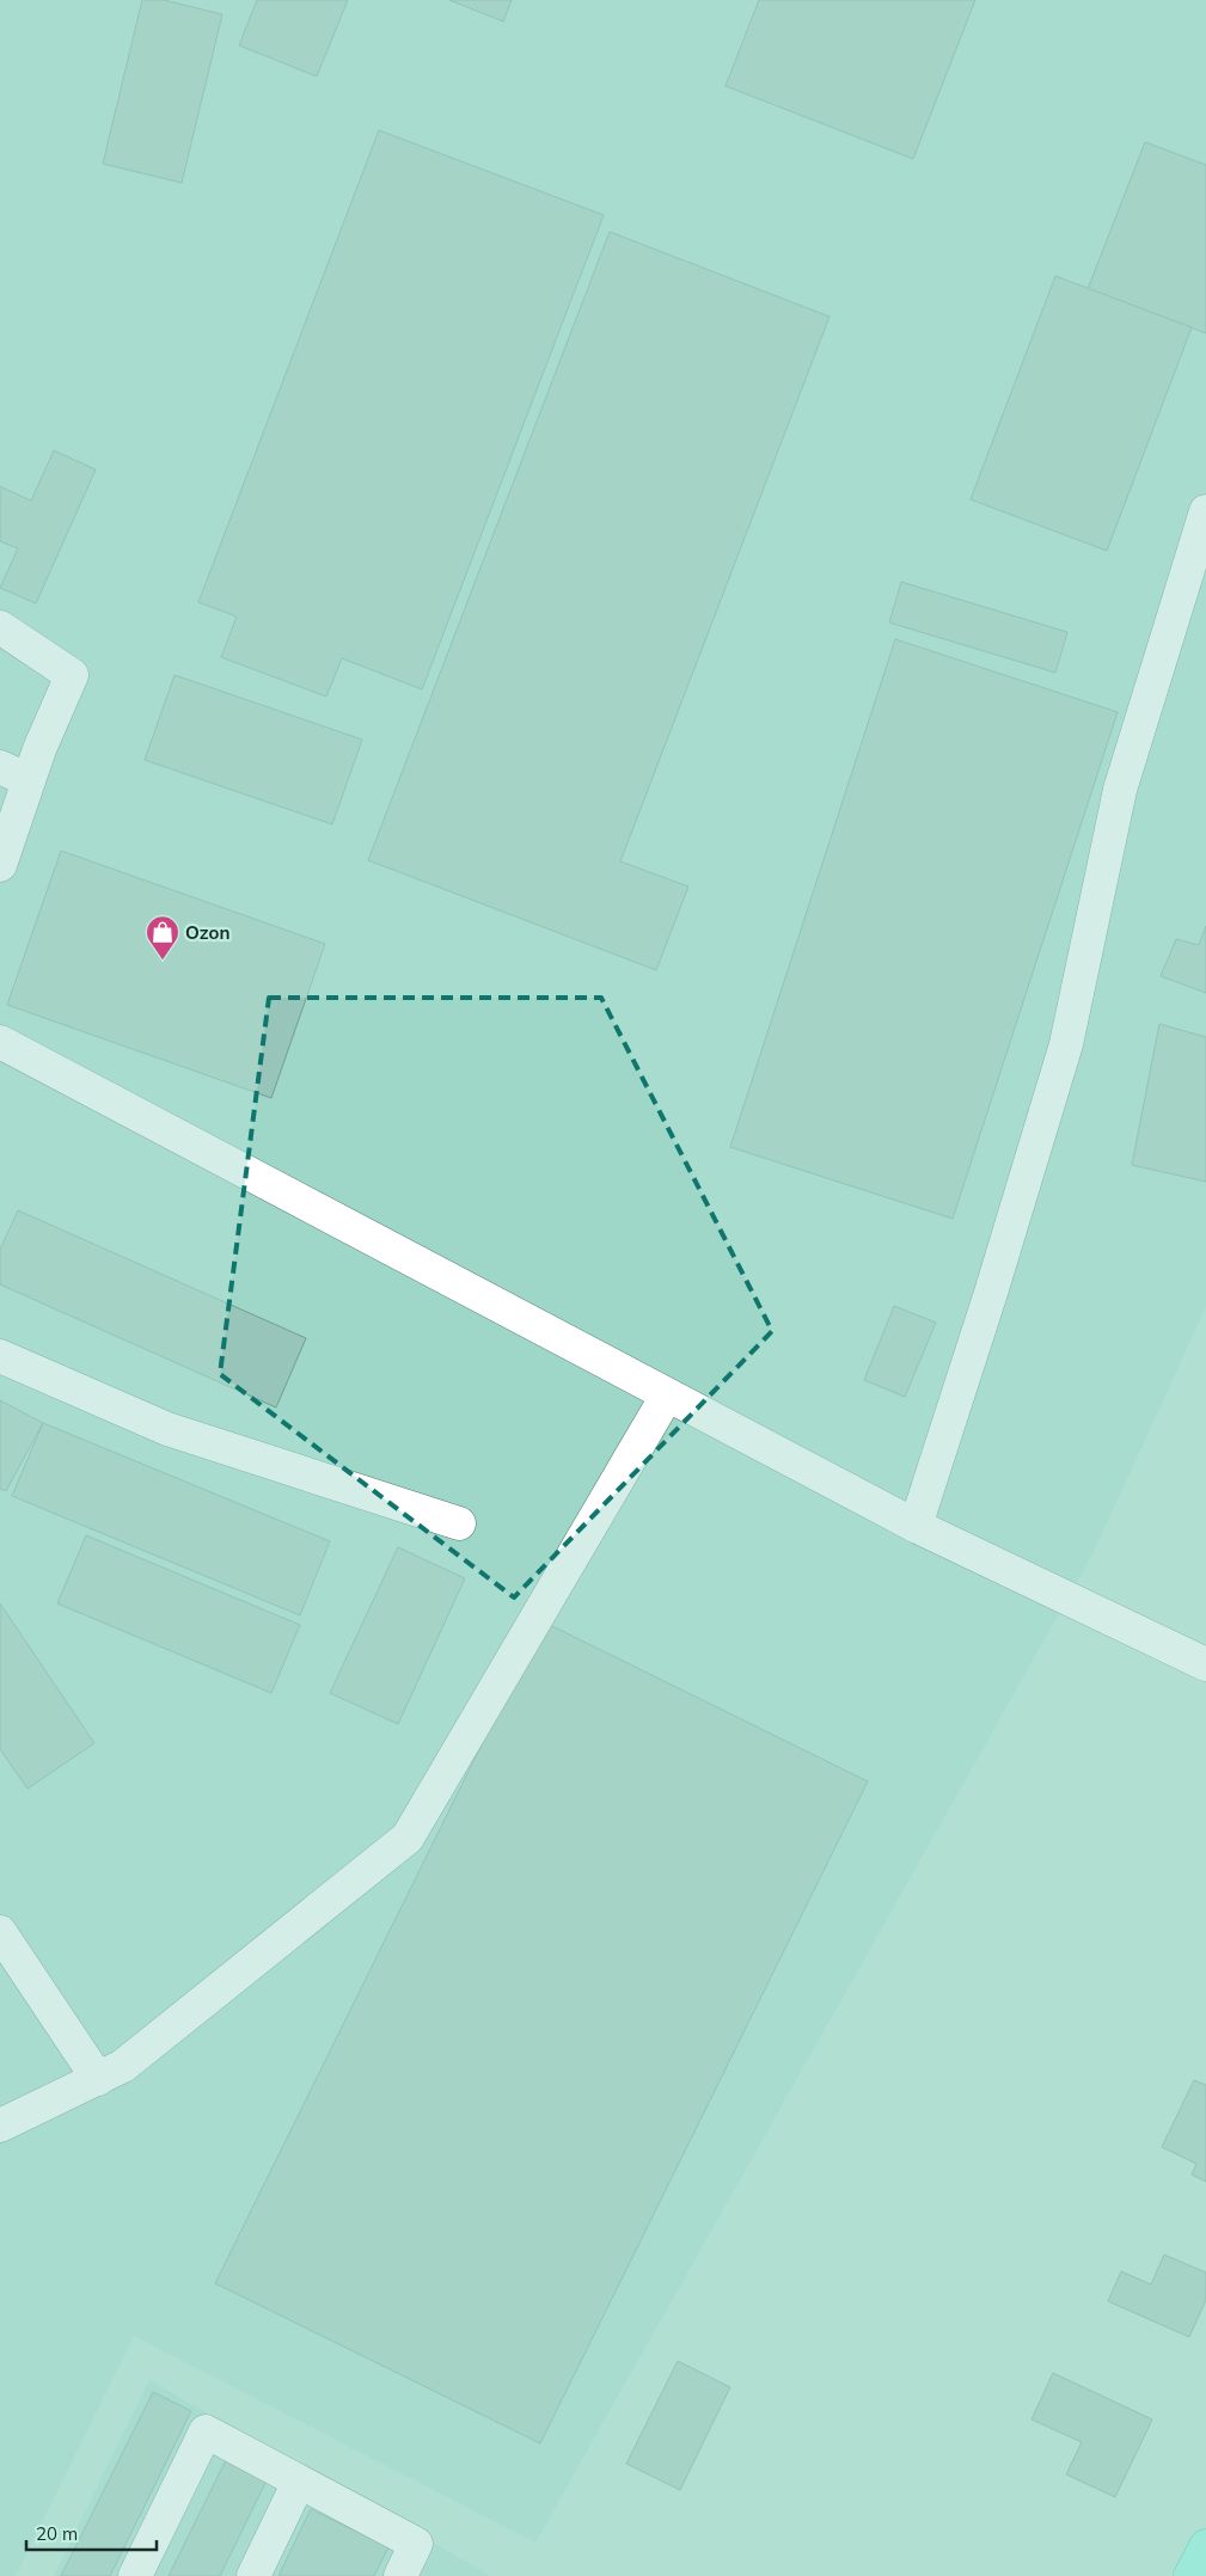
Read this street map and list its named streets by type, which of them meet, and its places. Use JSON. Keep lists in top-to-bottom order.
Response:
{
  "places": {
    "shop": ["Ozon"]
  },
  "scale_bar": "20 m"
}
